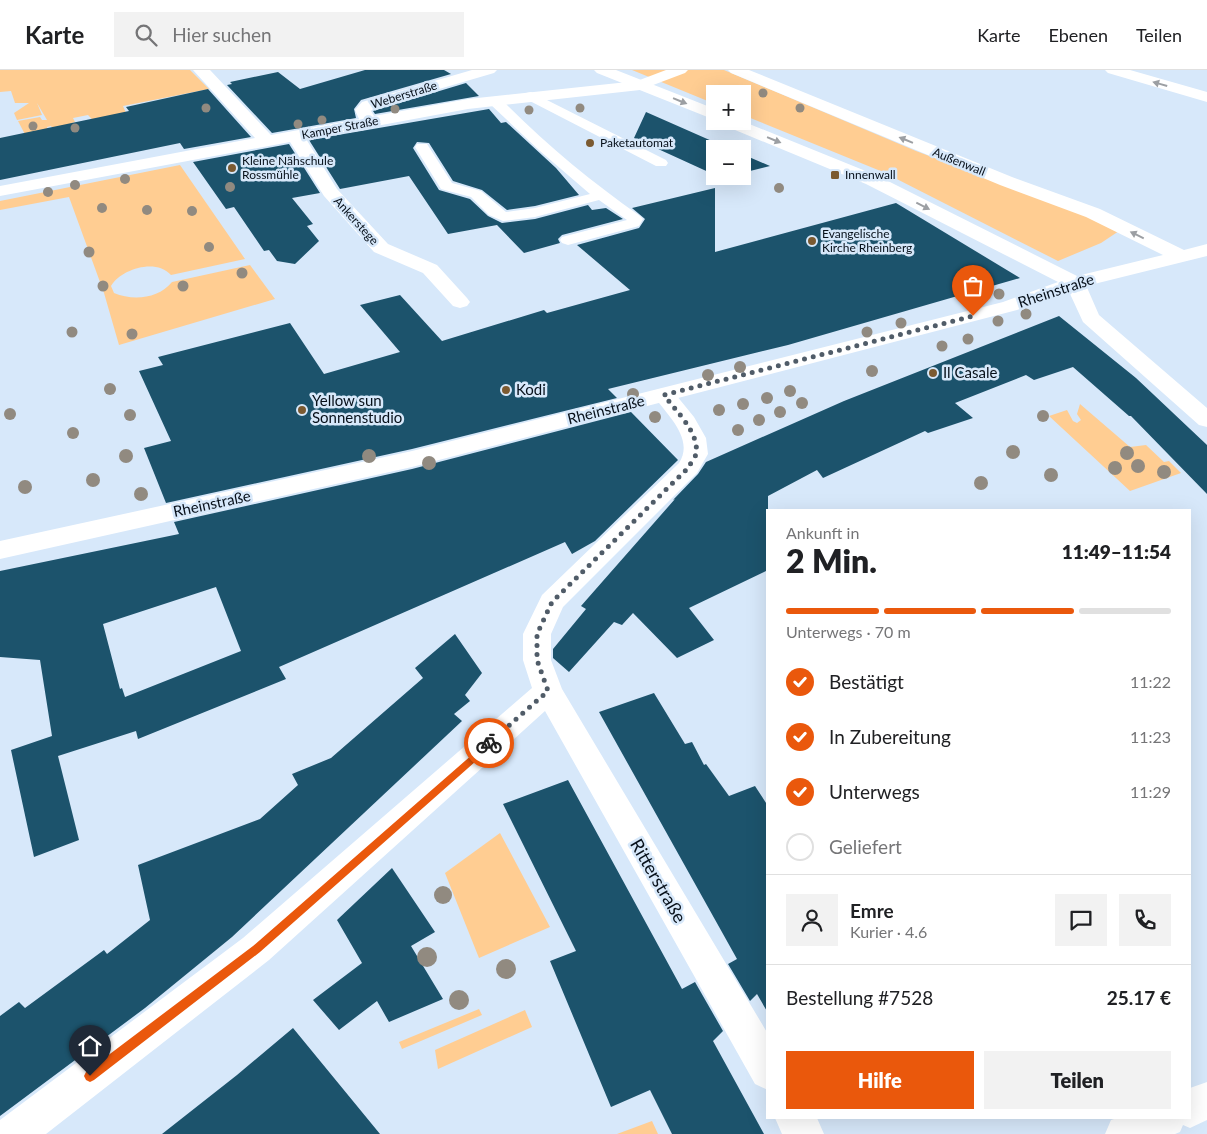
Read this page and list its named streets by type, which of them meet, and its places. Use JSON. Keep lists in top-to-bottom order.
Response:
{
  "streets": {
    "street": [
      "Weberstraße",
      "Kamper Straße",
      "Außenwall",
      "Ankerstege",
      "Rheinstraße",
      "Ritterstraße"
    ]
  },
  "crossings": [
    ["Weberstraße", "Kamper Straße"],
    ["Kamper Straße", "Ankerstege"],
    ["Außenwall", "Rheinstraße"],
    ["Rheinstraße", "Ritterstraße"]
  ],
  "places": {
    "other": [
      "Paketautomat",
      "Kleine Nähschule Rossmühle",
      "Evangelische Kirche Rheinberg",
      "Il Casale",
      "Kodi",
      "Yellow sun Sonnenstudio"
    ],
    "transit": ["Innenwall"]
  },
  "page": {
    "header": "Karte",
    "search": "Hier suchen",
    "nav": ["Karte", "Ebenen", "Teilen"],
    "map_buttons": ["+", "−"],
    "heading": ["2 Min.", "Ankunft in", "11:49–11:54"],
    "panel": [
      "Emre",
      "Kurier · 4.6",
      "Bestellung #7528",
      "25.17 €"
    ],
    "bar": "Unterwegs · 70 m",
    "list": [
      ["Bestätigt", "11:22"],
      ["In Zubereitung", "11:23"],
      ["Unterwegs", "11:29"],
      "Geliefert"
    ],
    "buttons": ["Hilfe", "Teilen"]
  }
}
